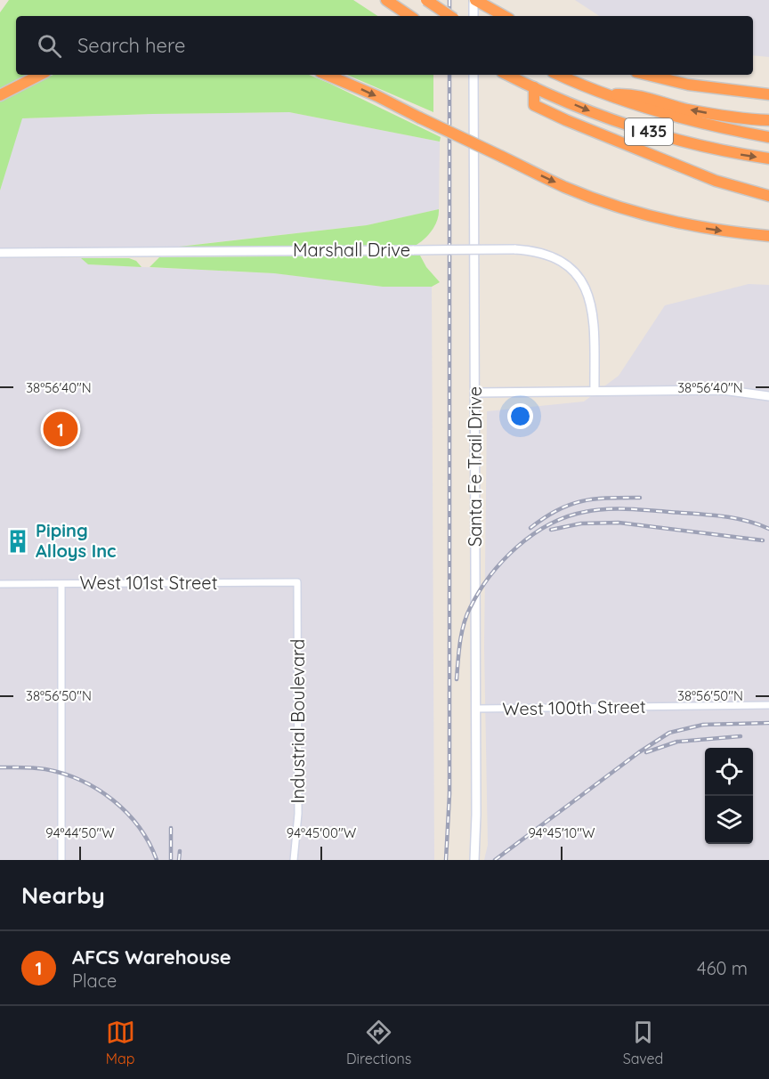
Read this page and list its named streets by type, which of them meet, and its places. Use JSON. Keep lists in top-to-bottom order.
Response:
{
  "streets": {
    "highway": ["I 435"],
    "main road": ["Marshall Drive", "Santa Fe Trail Drive"],
    "street": ["West 101st Street", "West 100th Street", "Industrial Boulevard"]
  },
  "crossings": [
    ["Santa Fe Trail Drive", "West 100th Street"],
    ["West 101st Street", "Industrial Boulevard"]
  ],
  "places": {
    "building": ["Piping Alloys Inc"]
  },
  "page": {
    "search": "Search here",
    "pins": "1",
    "heading": "Nearby",
    "list": [
      {
        "mark": "1",
        "name": "AFCS Warehouse",
        "note": "Place",
        "value": "460 m"
      }
    ],
    "nav": ["Map", "Directions", "Saved"]
  },
  "coordinates": [
    "38°56'40\"N",
    "38°56'50\"N",
    "94°44'50\"W",
    "94°45'00\"W",
    "94°45'10\"W"
  ]
}
